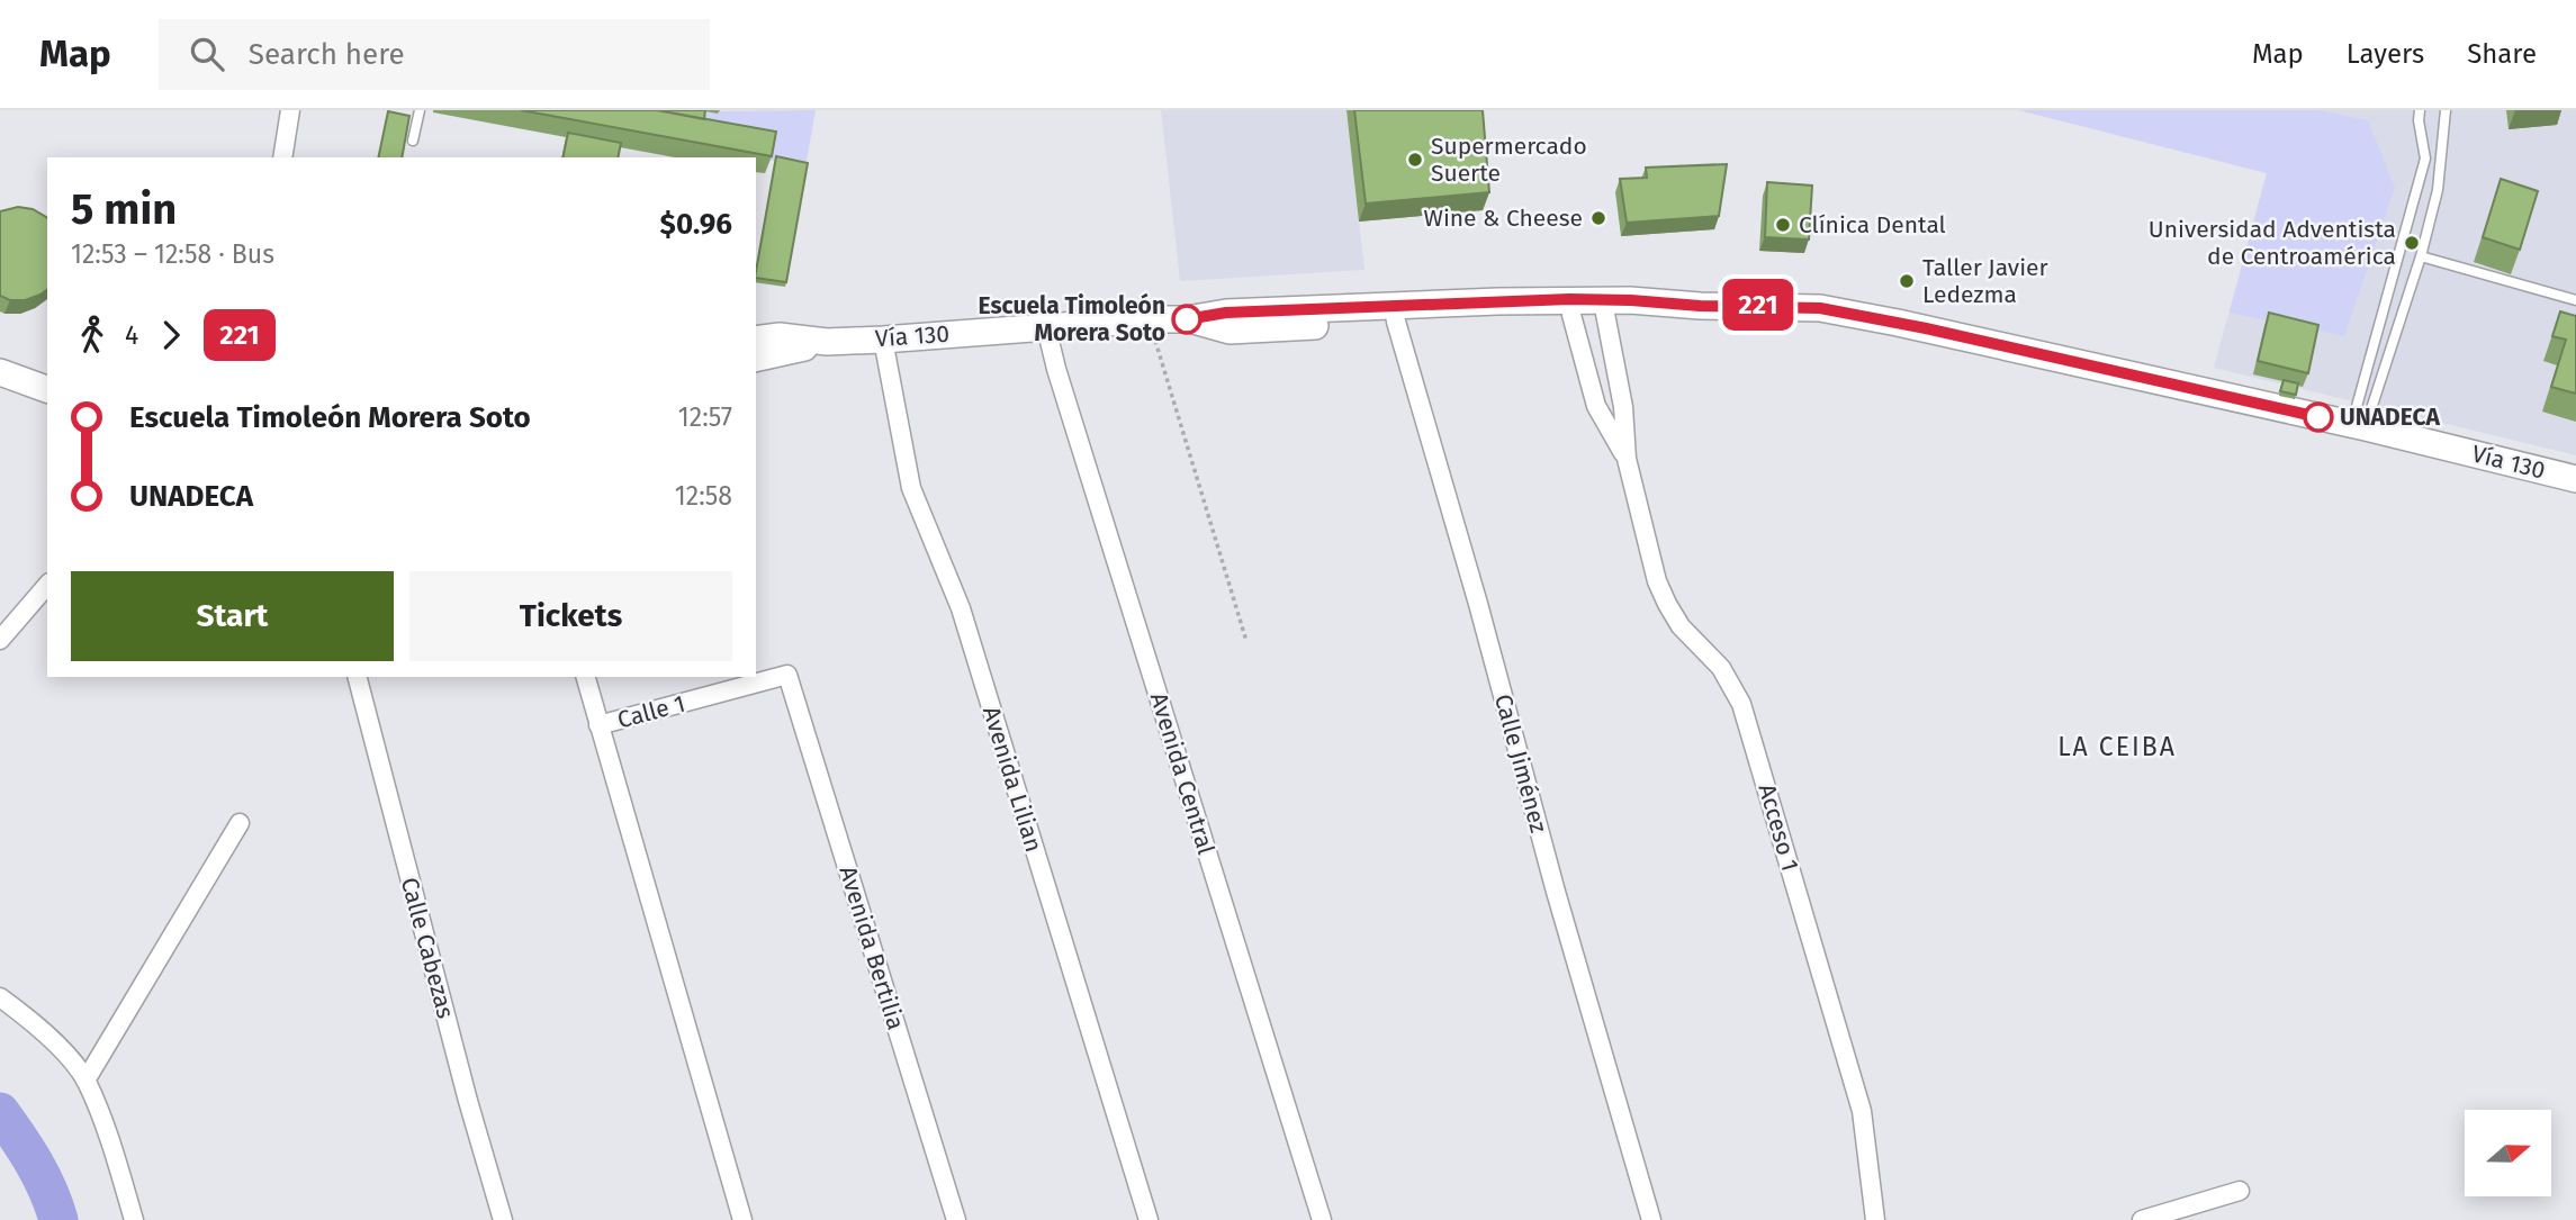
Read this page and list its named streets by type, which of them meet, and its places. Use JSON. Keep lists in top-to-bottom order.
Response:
{
  "streets": {
    "main road": ["Vía 130"],
    "street": [
      "Calle 1",
      "Calle Jiménez",
      "Avenida Central",
      "Avenida Lilian",
      "Acceso 1",
      "Calle Cabezas",
      "Avenida Bertilia"
    ]
  },
  "crossings": [
    ["Vía 130", "Calle Jiménez"],
    ["Vía 130", "Avenida Central"],
    ["Vía 130", "Avenida Lilian"],
    ["Vía 130", "Acceso 1"],
    ["Calle 1", "Avenida Bertilia"]
  ],
  "districts": ["LA CEIBA"],
  "places": [
    "Supermercado Suerte",
    "Wine & Cheese",
    "Clínica Dental",
    "Universidad Adventista de Centroamérica",
    "Taller Javier Ledezma",
    "Escuela Timoleón Morera Soto",
    "UNADECA"
  ],
  "lines": ["bus line 221"],
  "north": "right",
  "page": {
    "header": "Map",
    "search": "Search here",
    "nav": ["Map", "Layers", "Share"],
    "on_map": "221",
    "heading": ["5 min", "12:53 – 12:58 · Bus", "$0.96"],
    "legs": ["4", "221"],
    "list": [
      {
        "name": "Escuela Timoleón Morera Soto",
        "value": "12:57"
      },
      {
        "name": "UNADECA",
        "value": "12:58"
      }
    ],
    "buttons": ["Start", "Tickets"]
  }
}
